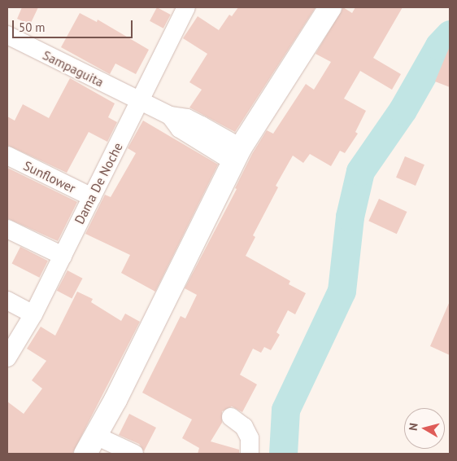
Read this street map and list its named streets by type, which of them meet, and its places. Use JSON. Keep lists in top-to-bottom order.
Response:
{
  "streets": {
    "street": ["Sampaguita", "Sunflower", "Dama De Noche"]
  },
  "crossings": [
    ["Sampaguita", "Dama De Noche"],
    ["Sunflower", "Dama De Noche"]
  ],
  "scale_bar": "50 m",
  "north": "left"
}
